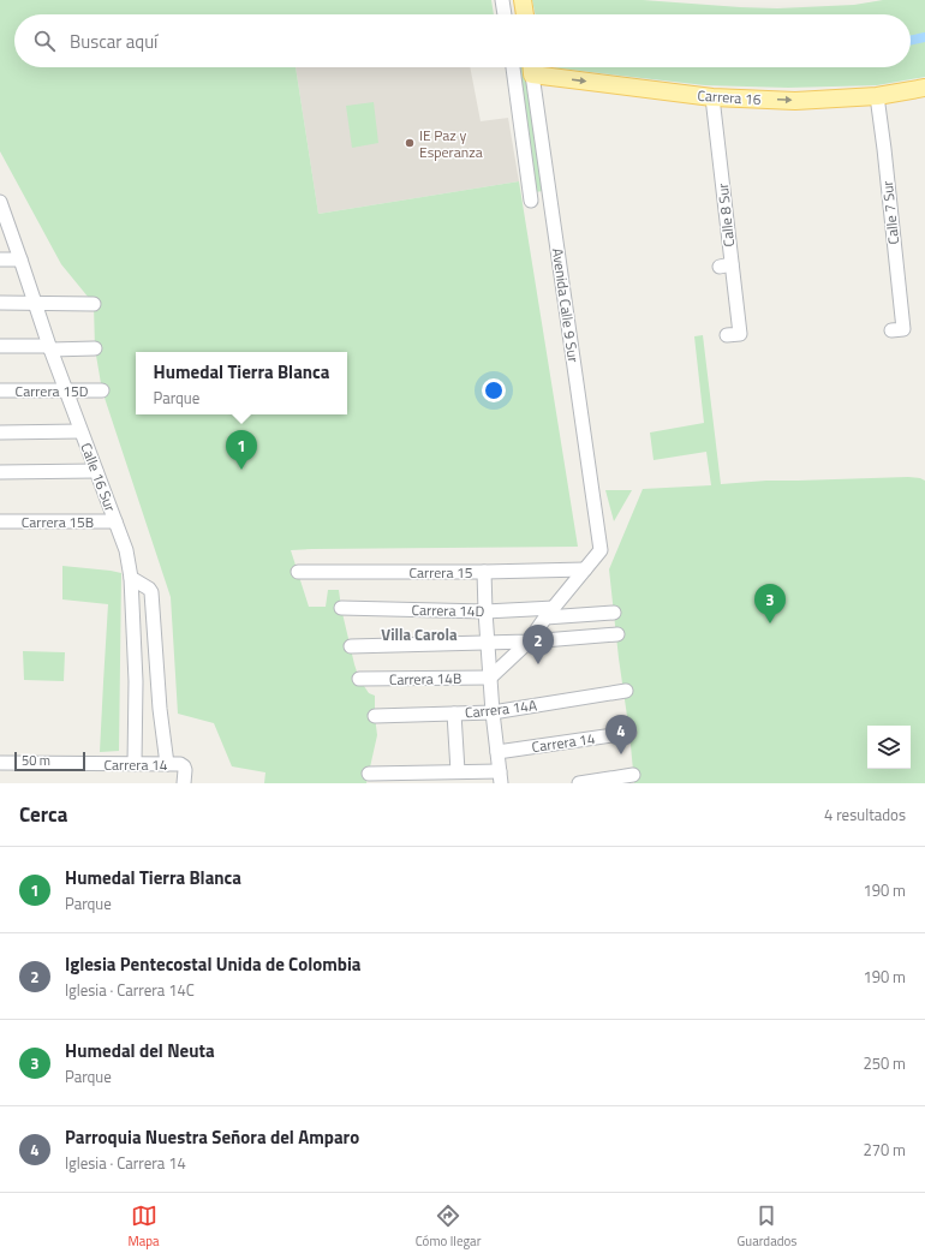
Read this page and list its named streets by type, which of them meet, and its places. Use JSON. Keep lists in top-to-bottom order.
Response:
{
  "streets": {
    "main road": ["Carrera 16"],
    "street": [
      "Calle 7 Sur",
      "Calle 8 Sur",
      "Avenida Calle 9 Sur",
      "Carrera 15D",
      "Calle 16 Sur",
      "Carrera 15B",
      "Carrera 15",
      "Carrera 14D",
      "Carrera 14B",
      "Carrera 14A",
      "Carrera 14"
    ]
  },
  "crossings": [
    ["Carrera 16", "Calle 7 Sur"],
    ["Carrera 16", "Calle 8 Sur"],
    ["Avenida Calle 9 Sur", "Carrera 15"],
    ["Carrera 15D", "Calle 16 Sur"],
    ["Calle 16 Sur", "Carrera 15B"],
    ["Calle 16 Sur", "Carrera 14"]
  ],
  "one_way": ["Carrera 16"],
  "districts": ["Villa Carola"],
  "places": ["IE Paz y Esperanza"],
  "scale_bar": "50 m",
  "page": {
    "search": "Buscar aquí",
    "popup": ["Humedal Tierra Blanca", "Parque"],
    "pins": [
      "1",
      "3",
      "2",
      "4"
    ],
    "scale": "50 m",
    "heading": ["Cerca", "4 resultados"],
    "list": [
      {
        "mark": "1",
        "name": "Humedal Tierra Blanca",
        "note": "Parque",
        "value": "190 m"
      },
      {
        "mark": "2",
        "name": "Iglesia Pentecostal Unida de Colombia",
        "note": "Iglesia · Carrera 14C",
        "value": "190 m"
      },
      {
        "mark": "3",
        "name": "Humedal del Neuta",
        "note": "Parque",
        "value": "250 m"
      },
      {
        "mark": "4",
        "name": "Parroquia Nuestra Señora del Amparo",
        "note": "Iglesia · Carrera 14",
        "value": "270 m"
      }
    ],
    "nav": ["Mapa", "Cómo llegar", "Guardados"]
  }
}
